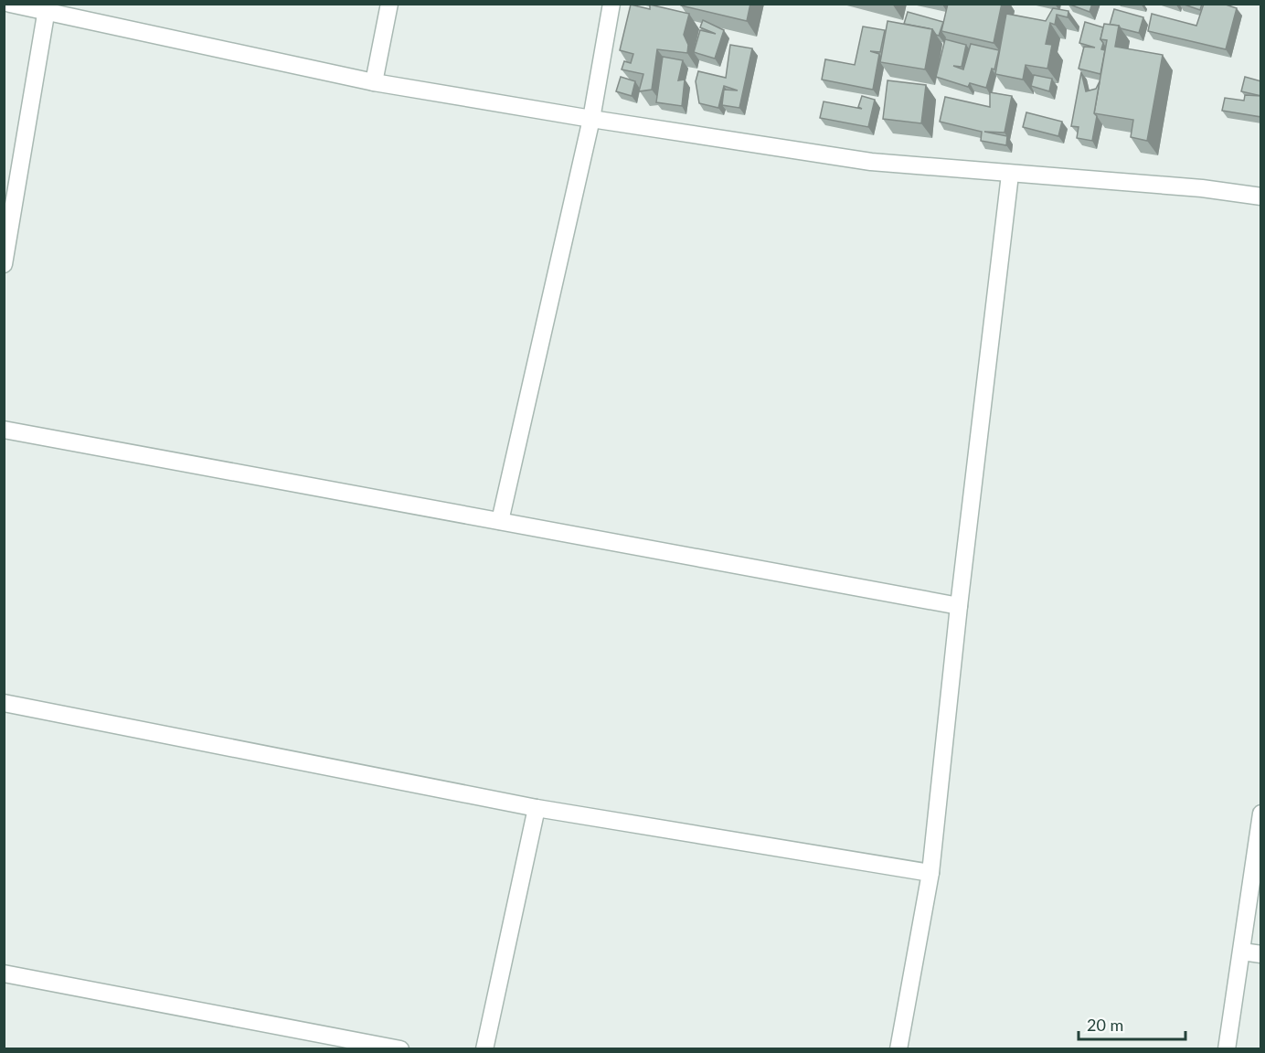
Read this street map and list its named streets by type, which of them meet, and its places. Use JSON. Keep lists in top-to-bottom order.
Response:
{
  "scale_bar": "20 m"
}
